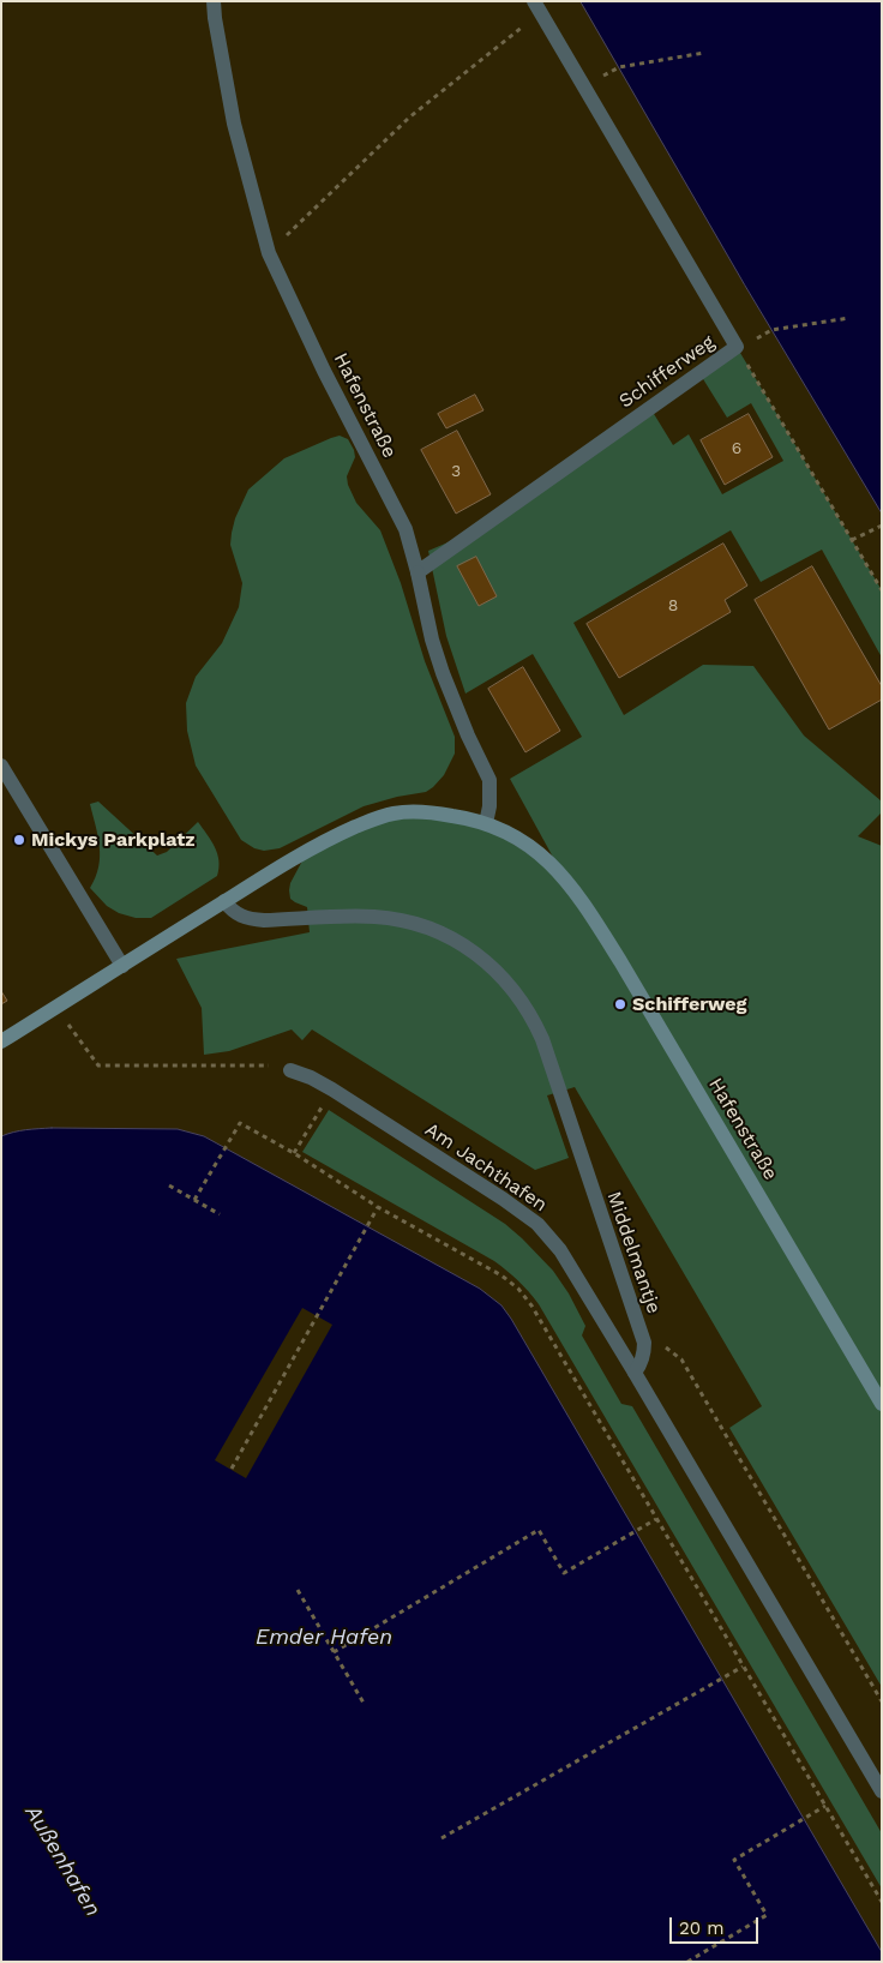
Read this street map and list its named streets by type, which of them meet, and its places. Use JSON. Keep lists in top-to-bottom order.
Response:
{
  "streets": {
    "street": [
      "Schifferweg",
      "Hafenstraße",
      "Am Jachthafen",
      "Middelmantje"
    ]
  },
  "crossings": [
    ["Schifferweg", "Hafenstraße"],
    ["Hafenstraße", "Middelmantje"],
    ["Am Jachthafen", "Middelmantje"]
  ],
  "water": ["Emder Hafen", "Außenhafen"],
  "places": ["Mickys Parkplatz", "Schifferweg"],
  "house_numbers": ["6", "3", "8"],
  "scale_bar": "20 m"
}
